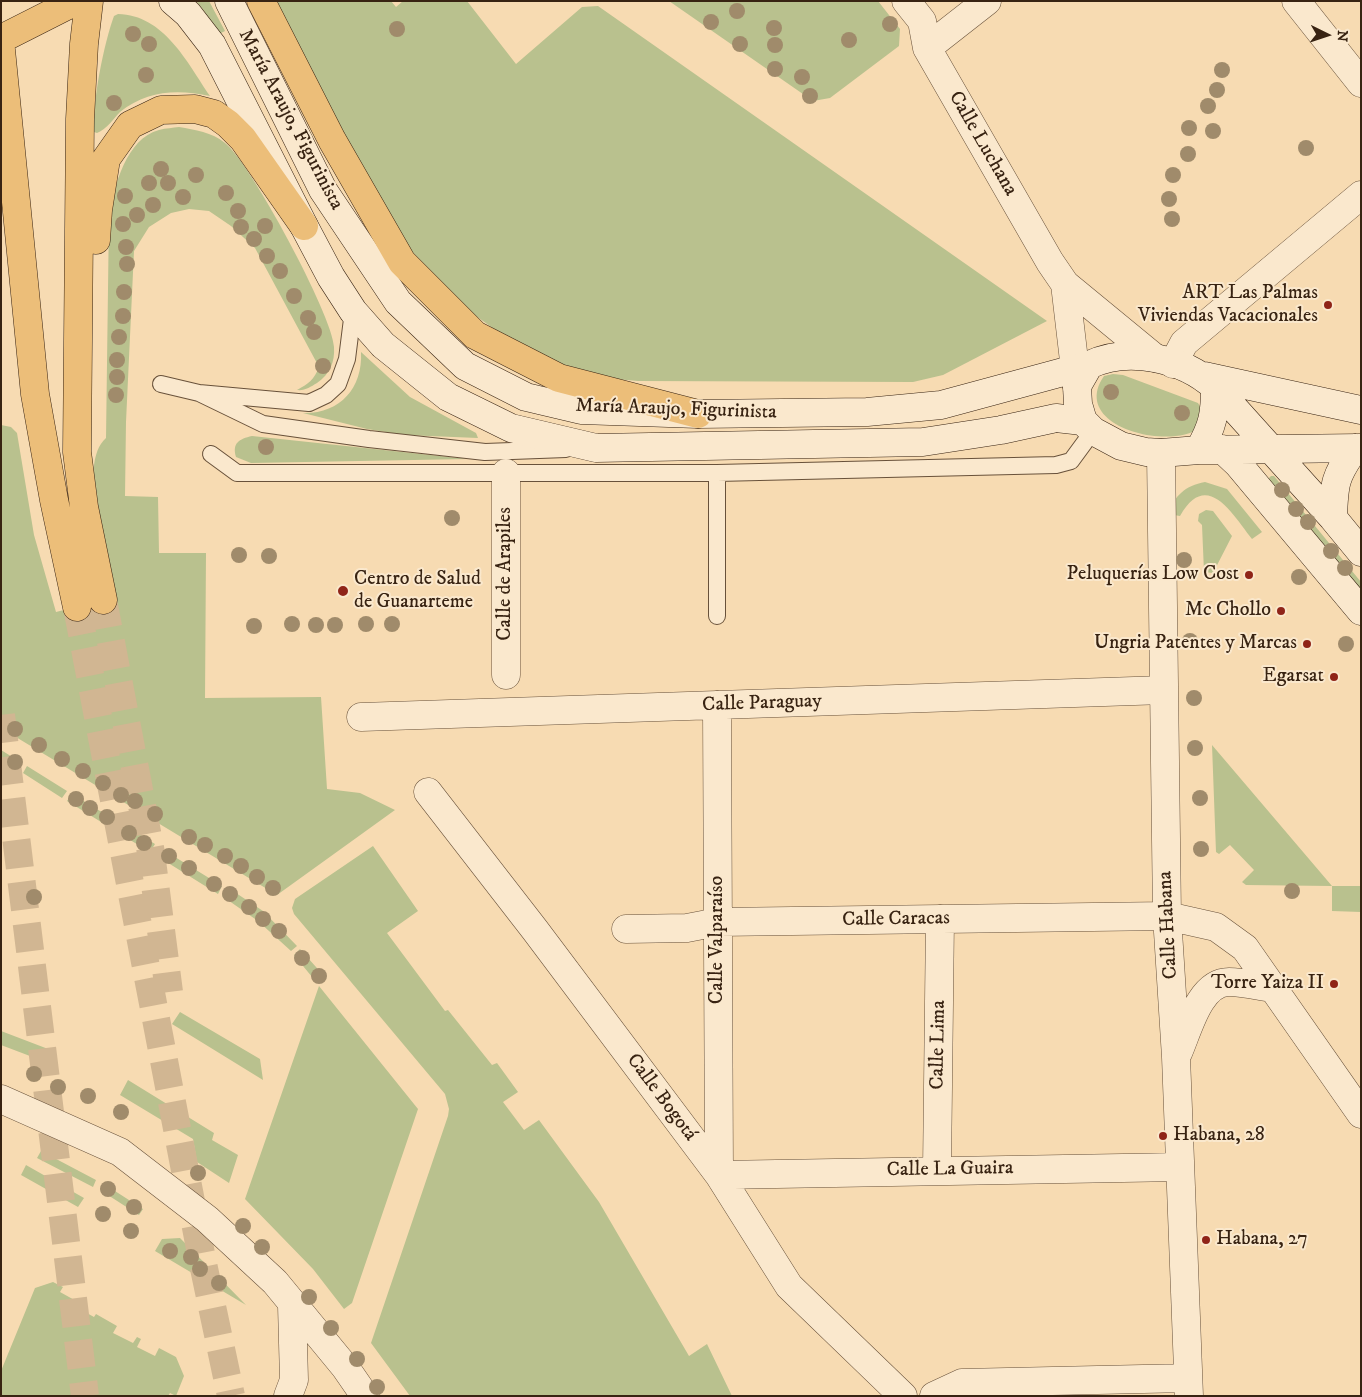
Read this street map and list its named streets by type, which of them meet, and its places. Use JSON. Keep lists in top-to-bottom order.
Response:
{
  "streets": {
    "street": [
      "María Araujo, Figurinista",
      "Calle Luchana",
      "Calle de Arapiles",
      "Calle Paraguay",
      "Calle Caracas",
      "Calle Habana",
      "Calle Valparaíso",
      "Calle Lima",
      "Calle Bogotá",
      "Calle La Guaira"
    ]
  },
  "crossings": [
    ["María Araujo, Figurinista", "Calle Habana"],
    ["Calle Paraguay", "Calle Habana"],
    ["Calle Paraguay", "Calle Valparaíso"],
    ["Calle Caracas", "Calle Habana"],
    ["Calle Caracas", "Calle Valparaíso"],
    ["Calle Caracas", "Calle Lima"],
    ["Calle Habana", "Calle La Guaira"],
    ["Calle Valparaíso", "Calle Bogotá"],
    ["Calle Valparaíso", "Calle La Guaira"],
    ["Calle Lima", "Calle La Guaira"],
    ["Calle Bogotá", "Calle La Guaira"]
  ],
  "places": [
    "ART Las Palmas Viviendas Vacacionales",
    "Peluquerías Low Cost",
    "Centro de Salud de Guanarteme",
    "Mc Chollo",
    "Ungria Patentes y Marcas",
    "Egarsat",
    "Torre Yaiza II",
    "Habana, 28",
    "Habana, 27"
  ],
  "north": "right"
}
